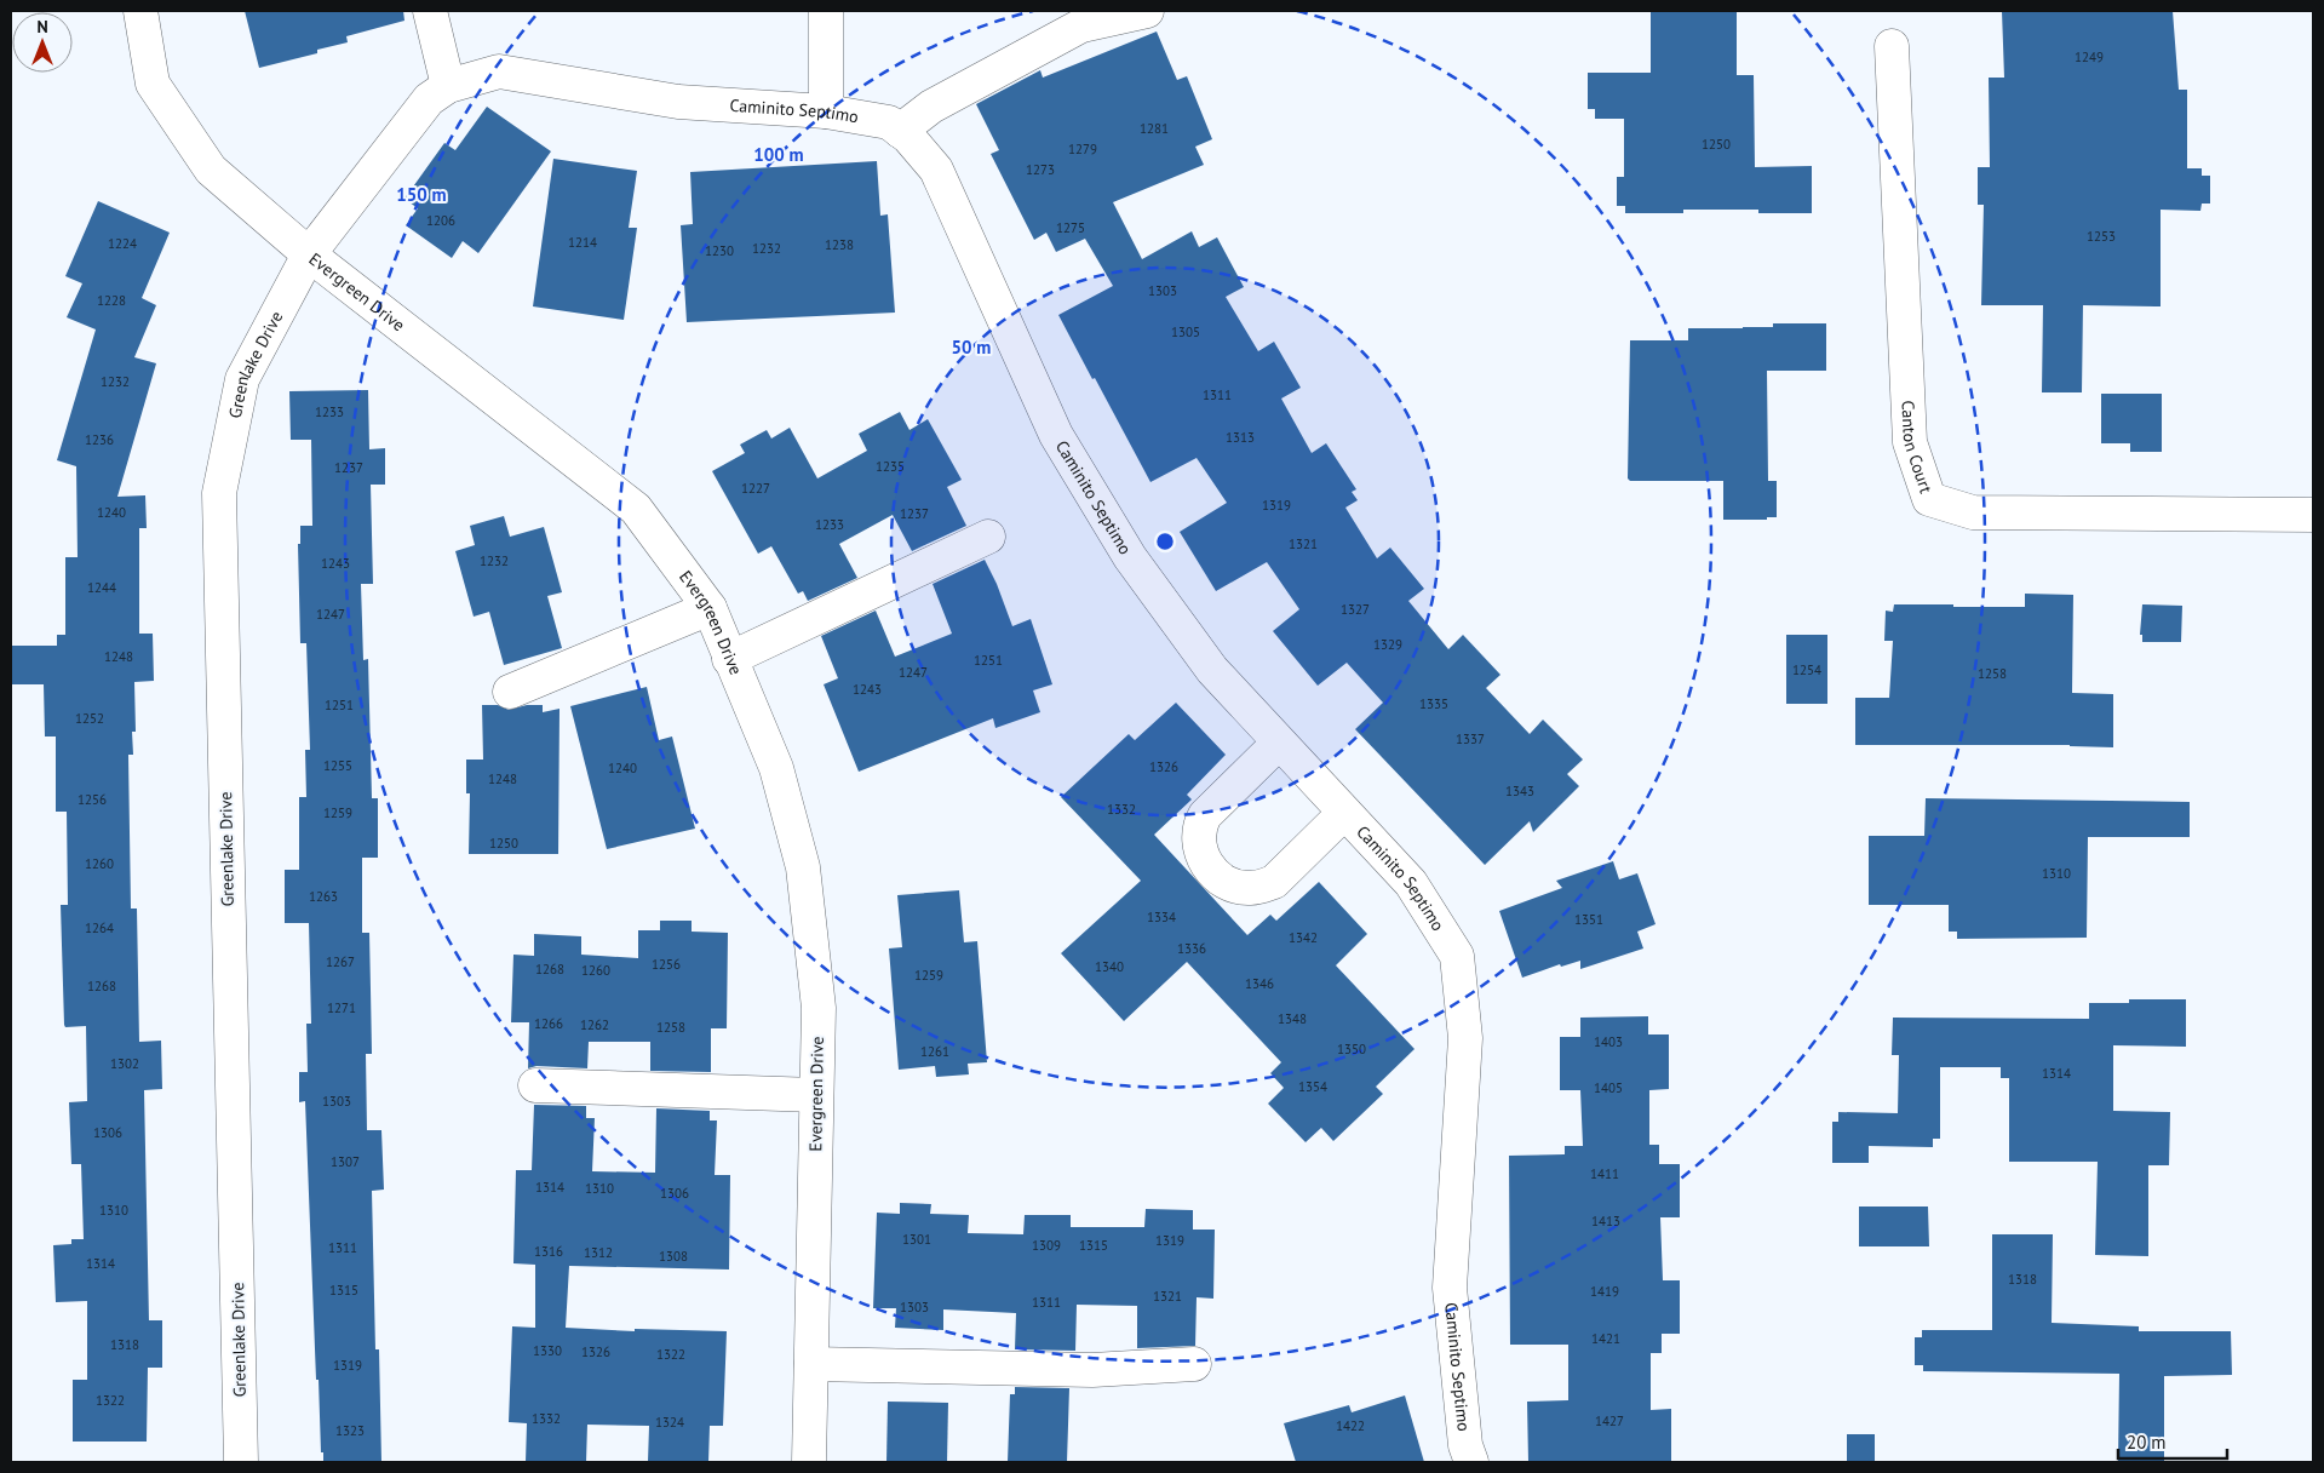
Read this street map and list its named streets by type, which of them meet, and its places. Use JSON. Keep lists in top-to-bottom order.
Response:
{
  "streets": {
    "street": [
      "Caminito Septimo",
      "Evergreen Drive",
      "Greenlake Drive",
      "Canton Court"
    ]
  },
  "crossings": [
    ["Caminito Septimo", "Evergreen Drive"],
    ["Caminito Septimo", "Greenlake Drive"],
    ["Evergreen Drive", "Greenlake Drive"]
  ],
  "house_numbers": [
    "1249",
    "1281",
    "1250",
    "1279",
    "1273",
    "1206",
    "1275",
    "1253",
    "1214",
    "1224",
    "1238",
    "1232",
    "1230",
    "1303",
    "1228",
    "1305",
    "1232",
    "1311",
    "1233",
    "1313",
    "1236",
    "1235",
    "1237",
    "1227",
    "1319",
    "1240",
    "1237",
    "1233",
    "1321",
    "1232",
    "1243",
    "1244",
    "1327",
    "1247",
    "1329",
    "1248",
    "1251",
    "1254",
    "1247",
    "1258",
    "1243",
    "1335",
    "1251",
    "1252",
    "1337",
    "1255",
    "1326",
    "1240",
    "1248",
    "1343",
    "1256",
    "1332",
    "1259",
    "1250",
    "1260",
    "1310",
    "1263",
    "1334",
    "1351",
    "1264",
    "1342",
    "1336",
    "1267",
    "1256",
    "1340",
    "1268",
    "1260",
    "1259",
    "1346",
    "1268",
    "1271",
    "1348",
    "1266",
    "1262",
    "1258",
    "1403",
    "1350",
    "1261",
    "1302",
    "1314",
    "1354",
    "1405",
    "1303",
    "1306",
    "1307",
    "1411",
    "1314",
    "1310",
    "1306",
    "1310",
    "1413",
    "1301",
    "1319",
    "1309",
    "1315",
    "1311",
    "1316",
    "1312",
    "1308",
    "1314",
    "1318",
    "1315",
    "1419",
    "1321",
    "1311",
    "1303",
    "1421",
    "1318",
    "1330",
    "1326",
    "1322",
    "1319",
    "1322",
    "1332",
    "1427",
    "1324",
    "1422",
    "1323"
  ],
  "scale_bar": "20 m",
  "north": "top",
  "rings": ["100 m", "150 m", "50 m"]
}
